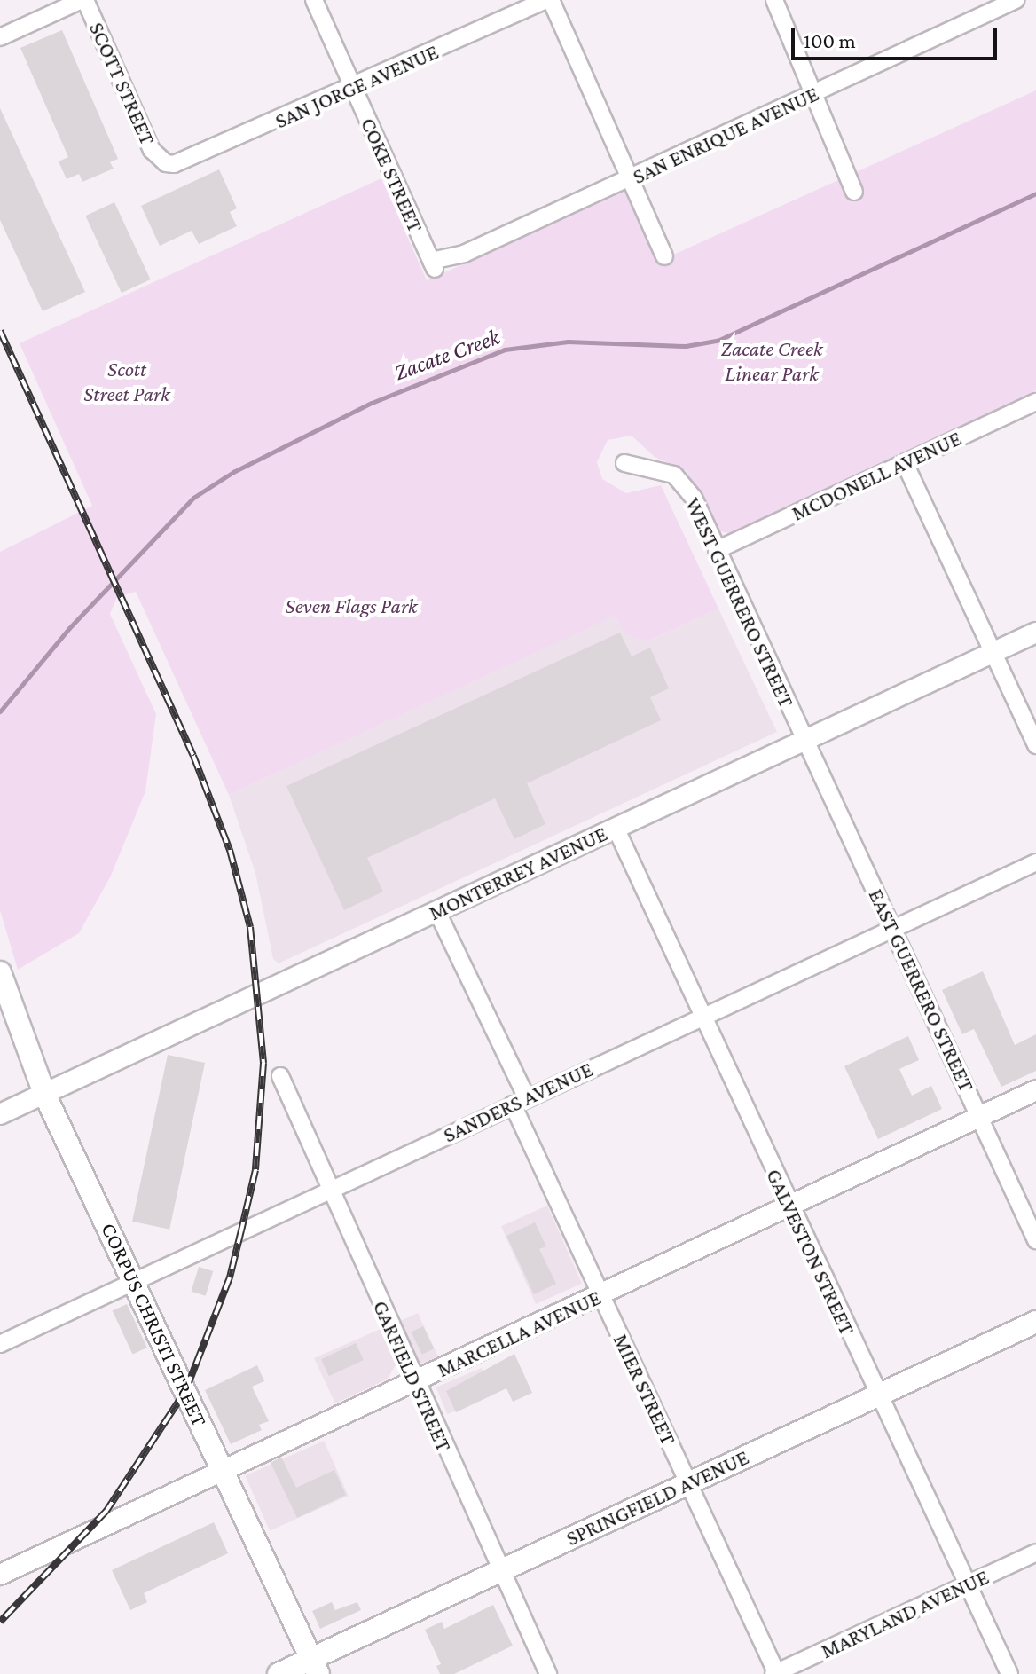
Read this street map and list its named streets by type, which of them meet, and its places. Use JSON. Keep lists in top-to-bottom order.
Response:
{
  "streets": {
    "main road": ["CORPUS CHRISTI STREET", "SPRINGFIELD AVENUE"],
    "street": [
      "SCOTT STREET",
      "SAN JORGE AVENUE",
      "SAN ENRIQUE AVENUE",
      "COKE STREET",
      "MCDONELL AVENUE",
      "WEST GUERRERO STREET",
      "MONTERREY AVENUE",
      "EAST GUERRERO STREET",
      "SANDERS AVENUE",
      "GALVESTON STREET",
      "MARCELLA AVENUE",
      "GARFIELD STREET",
      "MIER STREET",
      "MARYLAND AVENUE"
    ]
  },
  "crossings": [
    ["SCOTT STREET", "SAN JORGE AVENUE"],
    ["SAN JORGE AVENUE", "COKE STREET"],
    ["SAN ENRIQUE AVENUE", "COKE STREET"],
    ["MCDONELL AVENUE", "WEST GUERRERO STREET"],
    ["WEST GUERRERO STREET", "MONTERREY AVENUE"],
    ["WEST GUERRERO STREET", "EAST GUERRERO STREET"],
    ["MONTERREY AVENUE", "EAST GUERRERO STREET"],
    ["MONTERREY AVENUE", "GALVESTON STREET"],
    ["MONTERREY AVENUE", "CORPUS CHRISTI STREET"],
    ["MONTERREY AVENUE", "MIER STREET"],
    ["EAST GUERRERO STREET", "SANDERS AVENUE"],
    ["EAST GUERRERO STREET", "MARCELLA AVENUE"],
    ["SANDERS AVENUE", "GALVESTON STREET"],
    ["SANDERS AVENUE", "CORPUS CHRISTI STREET"],
    ["SANDERS AVENUE", "GARFIELD STREET"],
    ["SANDERS AVENUE", "MIER STREET"],
    ["GALVESTON STREET", "MARCELLA AVENUE"],
    ["GALVESTON STREET", "SPRINGFIELD AVENUE"],
    ["GALVESTON STREET", "MARYLAND AVENUE"],
    ["CORPUS CHRISTI STREET", "MARCELLA AVENUE"],
    ["CORPUS CHRISTI STREET", "SPRINGFIELD AVENUE"],
    ["MARCELLA AVENUE", "GARFIELD STREET"],
    ["MARCELLA AVENUE", "MIER STREET"],
    ["GARFIELD STREET", "SPRINGFIELD AVENUE"],
    ["MIER STREET", "SPRINGFIELD AVENUE"],
    ["MIER STREET", "MARYLAND AVENUE"]
  ],
  "water": ["Zacate Creek"],
  "parks": ["Zacate Creek Linear Park", "Scott Street Park", "Seven Flags Park"],
  "scale_bar": "100 m"
}
